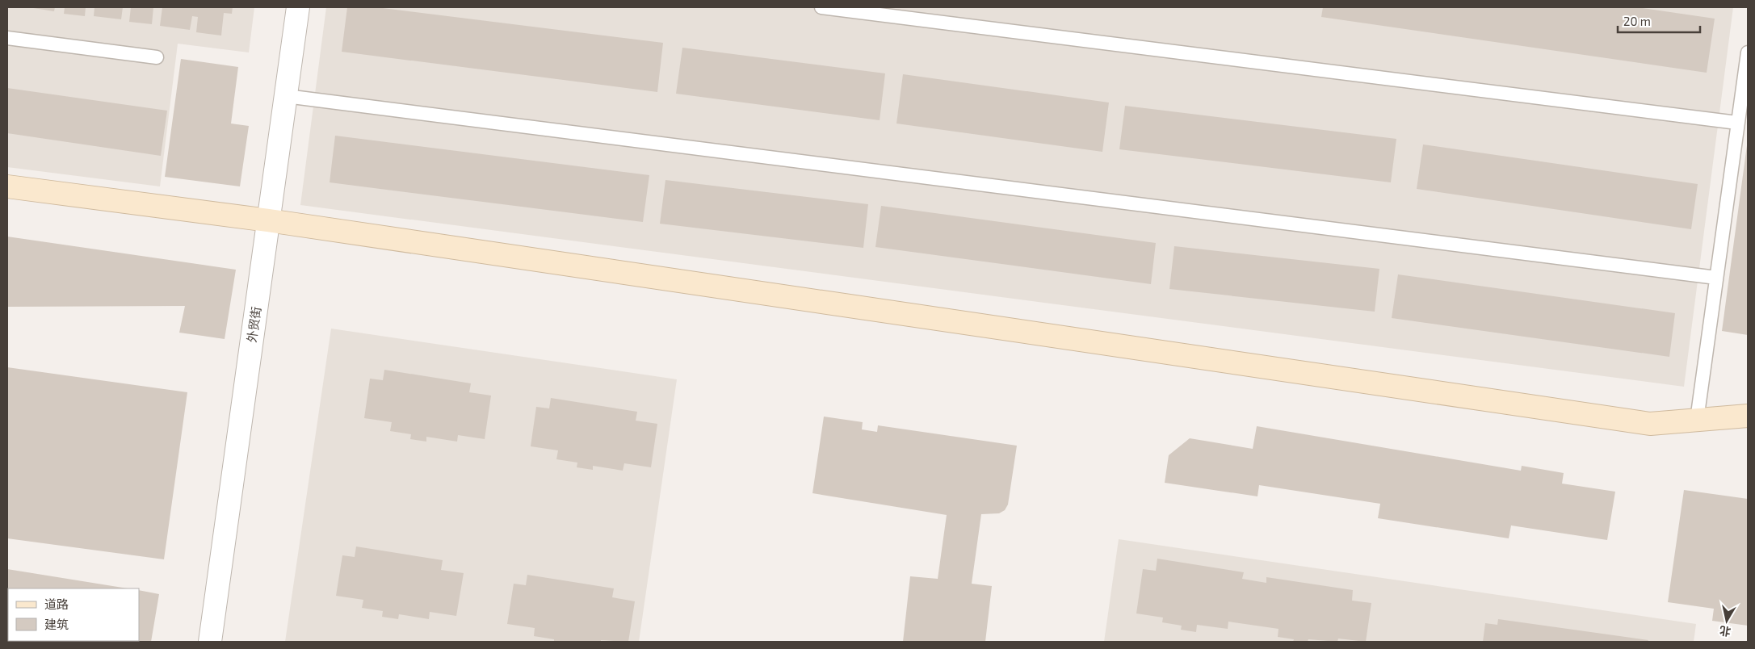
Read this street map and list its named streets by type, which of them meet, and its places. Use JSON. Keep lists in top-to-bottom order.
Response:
{
  "streets": {
    "street": ["外贸街"]
  },
  "legend": ["道路", "建筑"],
  "scale_bar": "20 m",
  "north": "bottom"
}
